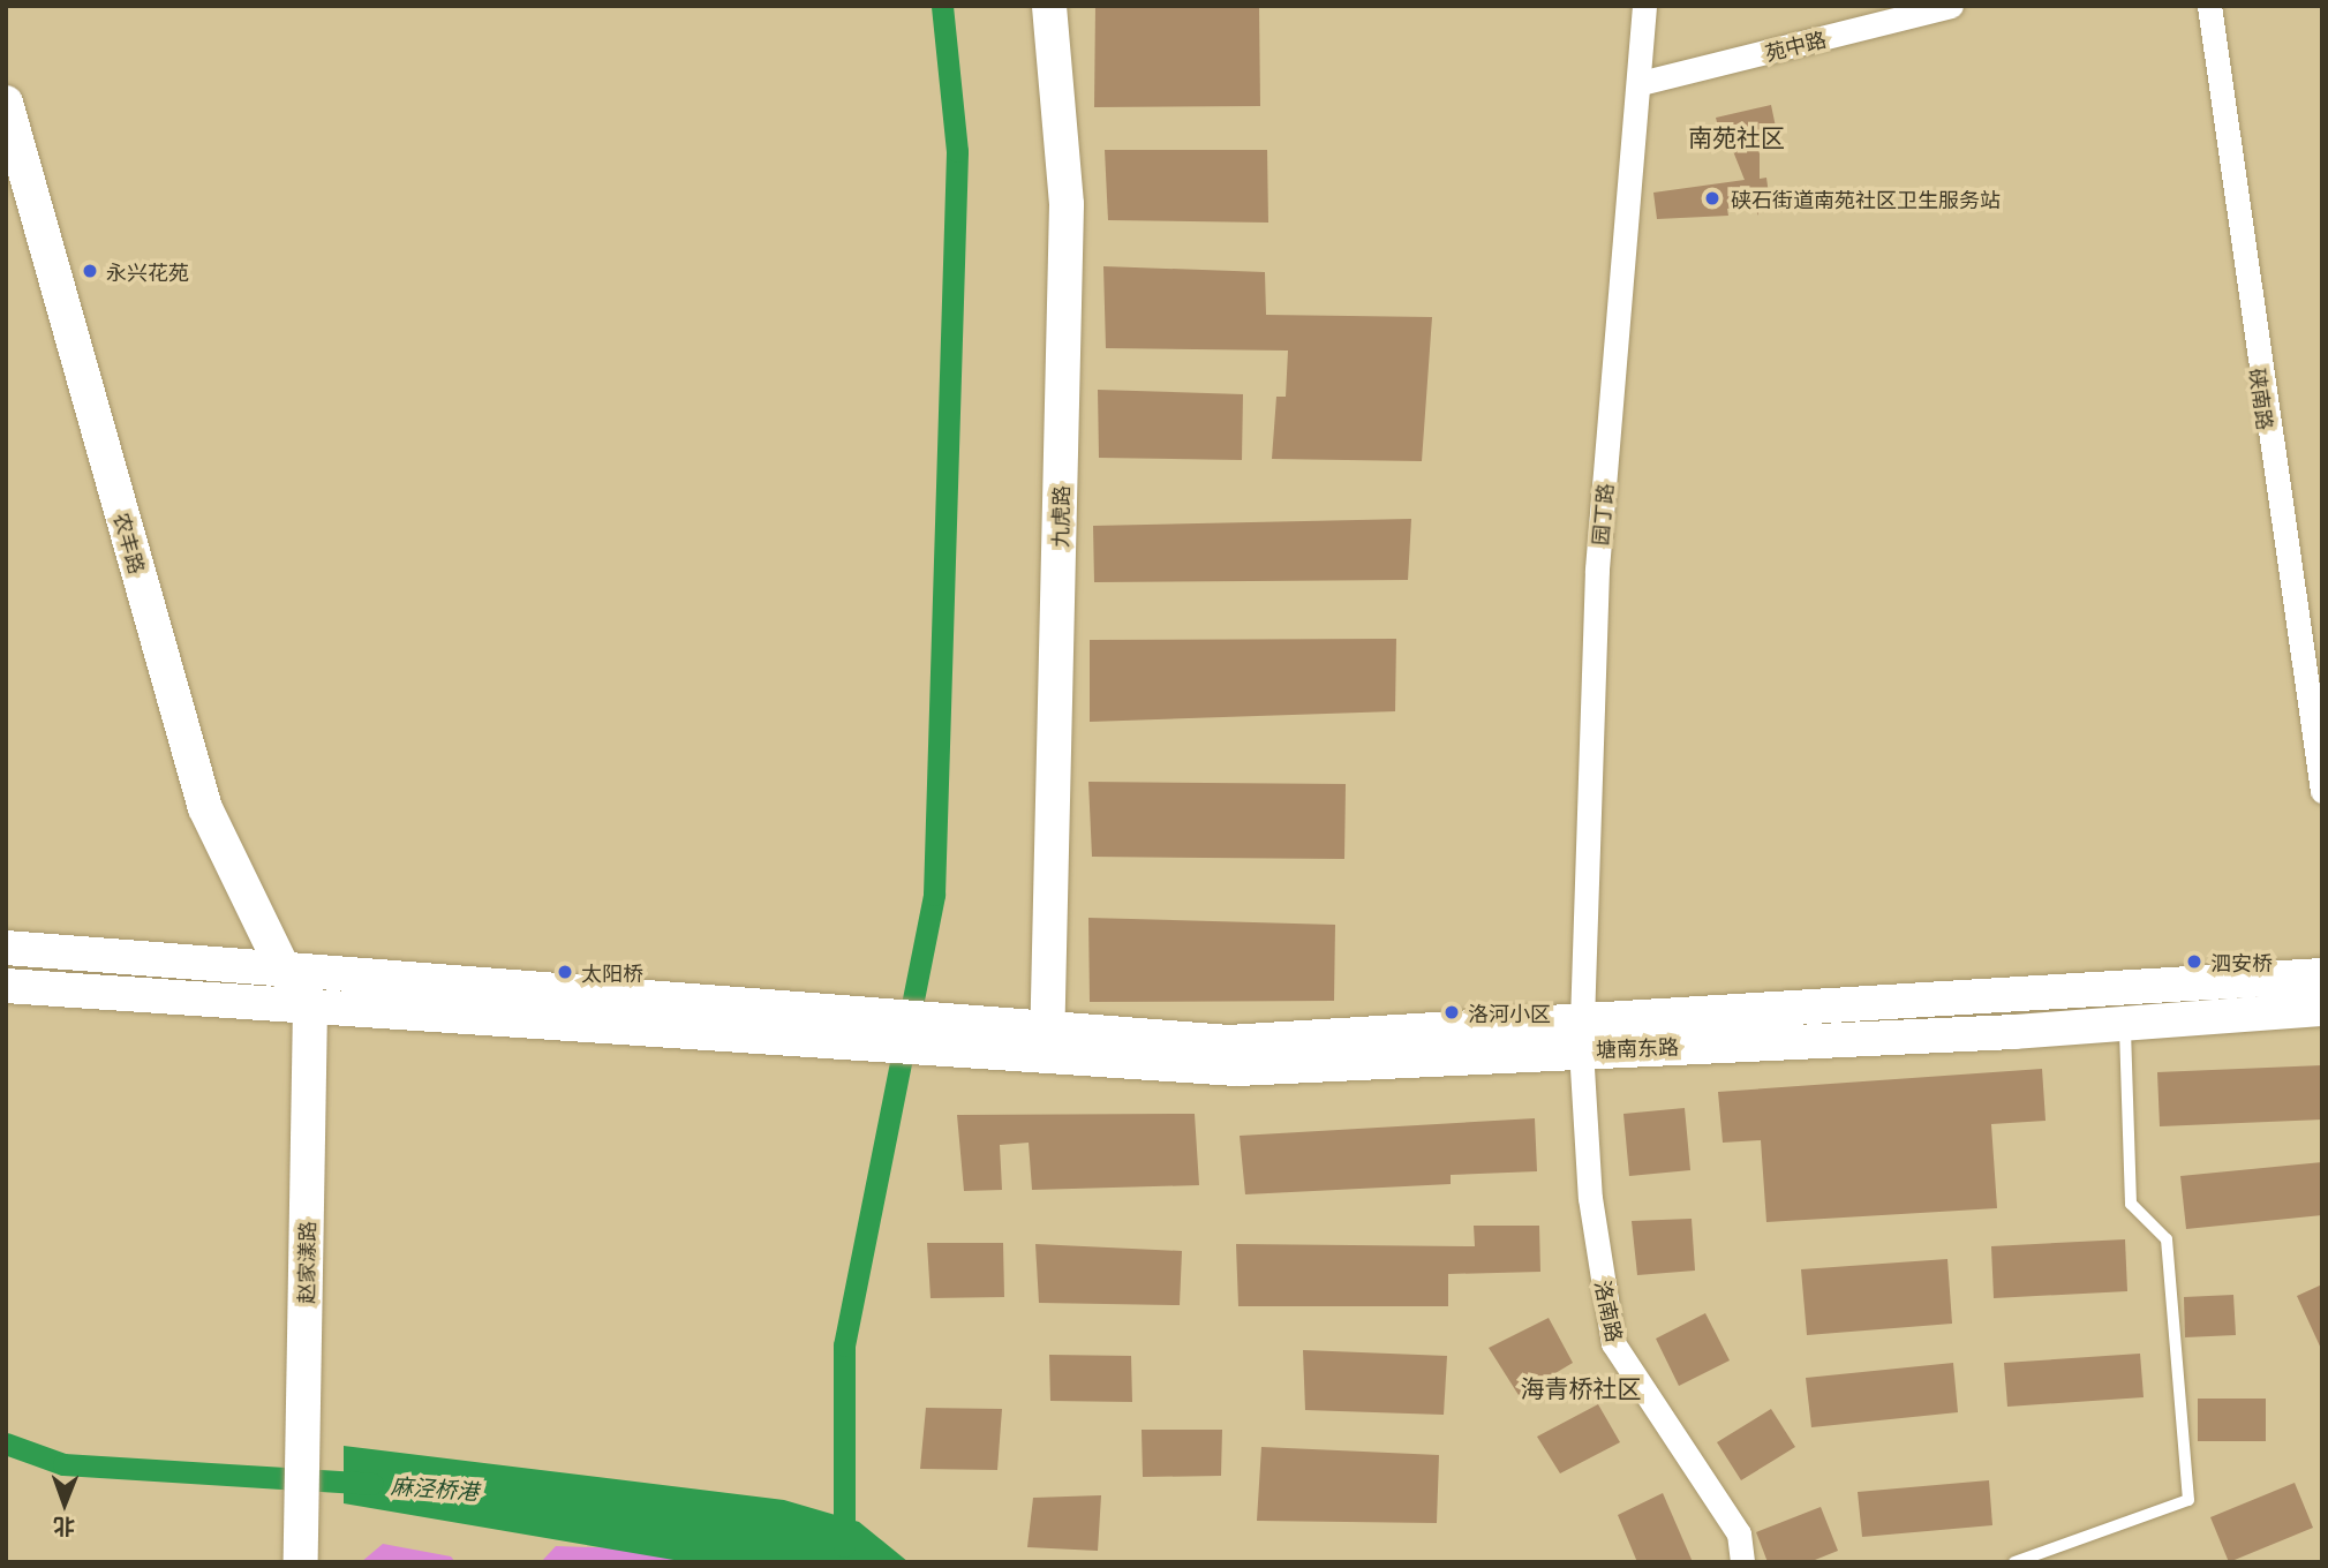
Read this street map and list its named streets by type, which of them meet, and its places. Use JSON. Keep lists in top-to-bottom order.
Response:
{
  "streets": {
    "main road": [
      "九虎路",
      "农丰路",
      "塘南东路",
      "赵家漾路"
    ],
    "street": [
      "苑中路",
      "硖南路",
      "园丁路",
      "洛南路"
    ]
  },
  "crossings": [
    ["苑中路", "园丁路"],
    ["园丁路", "塘南东路"],
    ["园丁路", "洛南路"],
    ["九虎路", "塘南东路"],
    ["塘南东路", "洛南路"]
  ],
  "districts": ["南苑社区", "海青桥社区"],
  "water": ["麻泾桥港"],
  "places": [
    "硖石街道南苑社区卫生服务站",
    "永兴花苑",
    "泗安桥",
    "太阳桥",
    "洛河小区"
  ],
  "north": "bottom"
}
